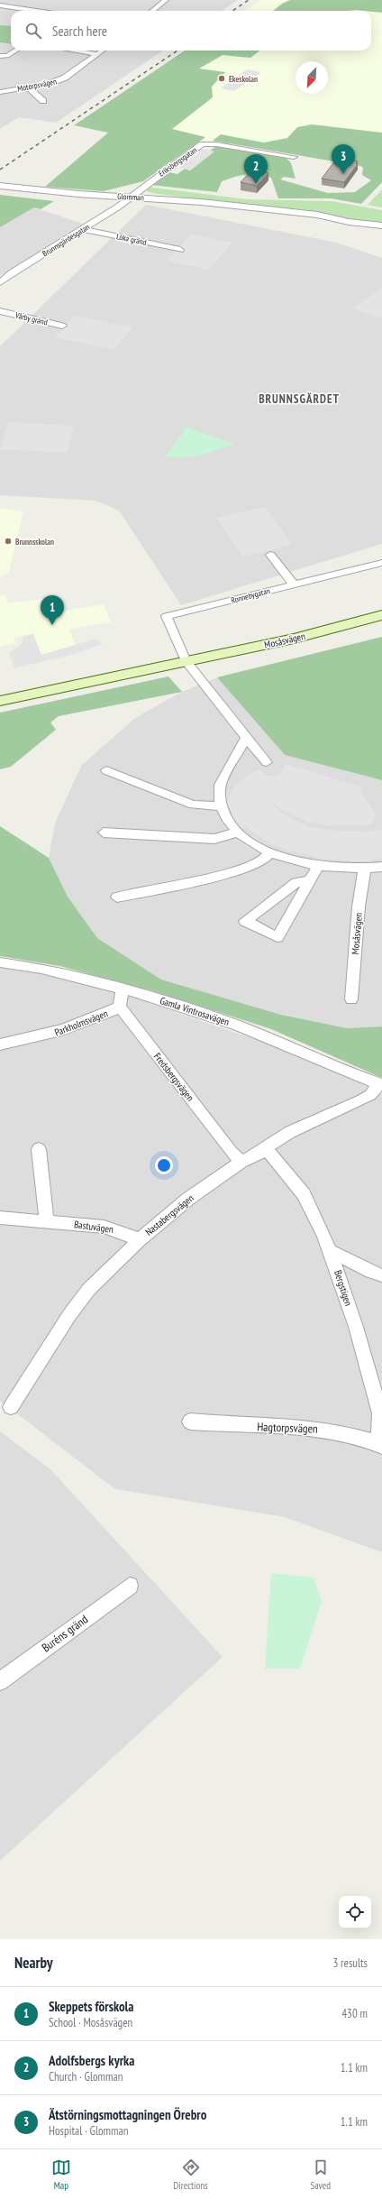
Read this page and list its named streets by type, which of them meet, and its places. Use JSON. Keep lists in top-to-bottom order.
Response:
{
  "streets": {
    "main road": ["Mosåsvägen"],
    "street": [
      "Motorpsvägen",
      "Eriksbergsgatan",
      "Glomman",
      "Loka gränd",
      "Brunnsgärdesgatan",
      "Vårby gränd",
      "Ronnebygatan",
      "Gamla Vintrosavägen",
      "Parkholmsvägen",
      "Fredsbergsvägen",
      "Nastabergsvägen",
      "Bastuvägen",
      "Bergstigen",
      "Hagtorpsvägen",
      "Buréns gränd"
    ]
  },
  "crossings": [
    ["Eriksbergsgatan", "Glomman"],
    ["Eriksbergsgatan", "Brunnsgärdesgatan"],
    ["Glomman", "Brunnsgärdesgatan"],
    ["Loka gränd", "Brunnsgärdesgatan"],
    ["Ronnebygatan", "Mosåsvägen"],
    ["Gamla Vintrosavägen", "Nastabergsvägen"],
    ["Parkholmsvägen", "Fredsbergsvägen"],
    ["Fredsbergsvägen", "Nastabergsvägen"],
    ["Nastabergsvägen", "Bastuvägen"],
    ["Nastabergsvägen", "Bergstigen"],
    ["Bergstigen", "Hagtorpsvägen"]
  ],
  "districts": ["BRUNNSGÄRDET"],
  "places": ["Ekeskolan", "Brunnsskolan"],
  "north": "bottom left",
  "page": {
    "search": "Search here",
    "pins": ["3", "2", "1"],
    "heading": ["Nearby", "3 results"],
    "list": [
      {
        "mark": "1",
        "name": "Skeppets förskola",
        "note": "School · Mosåsvägen",
        "value": "430 m"
      },
      {
        "mark": "2",
        "name": "Adolfsbergs kyrka",
        "note": "Church · Glomman",
        "value": "1.1 km"
      },
      {
        "mark": "3",
        "name": "Ätstörningsmottagningen Örebro",
        "note": "Hospital · Glomman",
        "value": "1.1 km"
      }
    ],
    "nav": ["Map", "Directions", "Saved"]
  }
}
